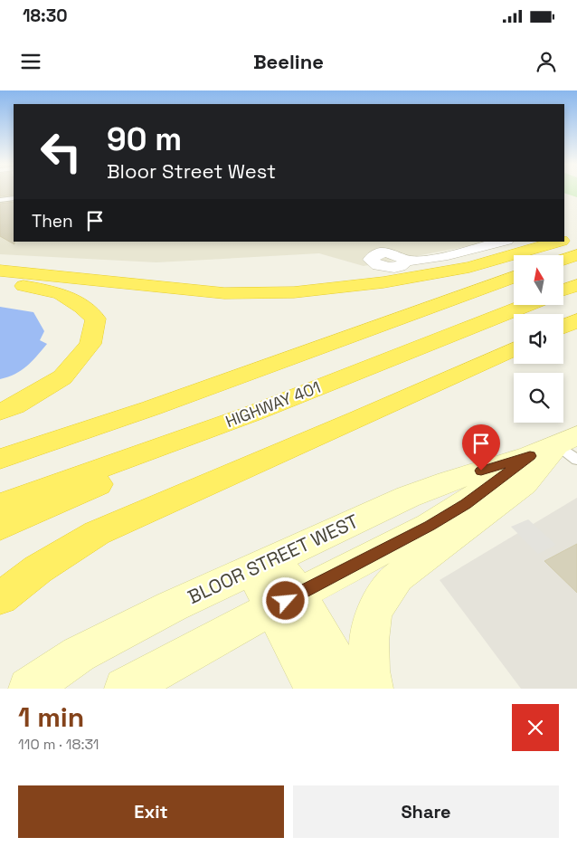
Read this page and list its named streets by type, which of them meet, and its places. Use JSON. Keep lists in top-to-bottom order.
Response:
{
  "streets": {
    "highway": ["HIGHWAY 401"],
    "main road": ["BLOOR STREET WEST"]
  },
  "north": "top",
  "page": {
    "status": "18:30",
    "header": "Beeline",
    "turn": ["90 m", "Bloor Street West"],
    "then": "Then",
    "heading": ["1 min", "110 m · 18:31"],
    "buttons": ["Exit", "Share"]
  }
}
